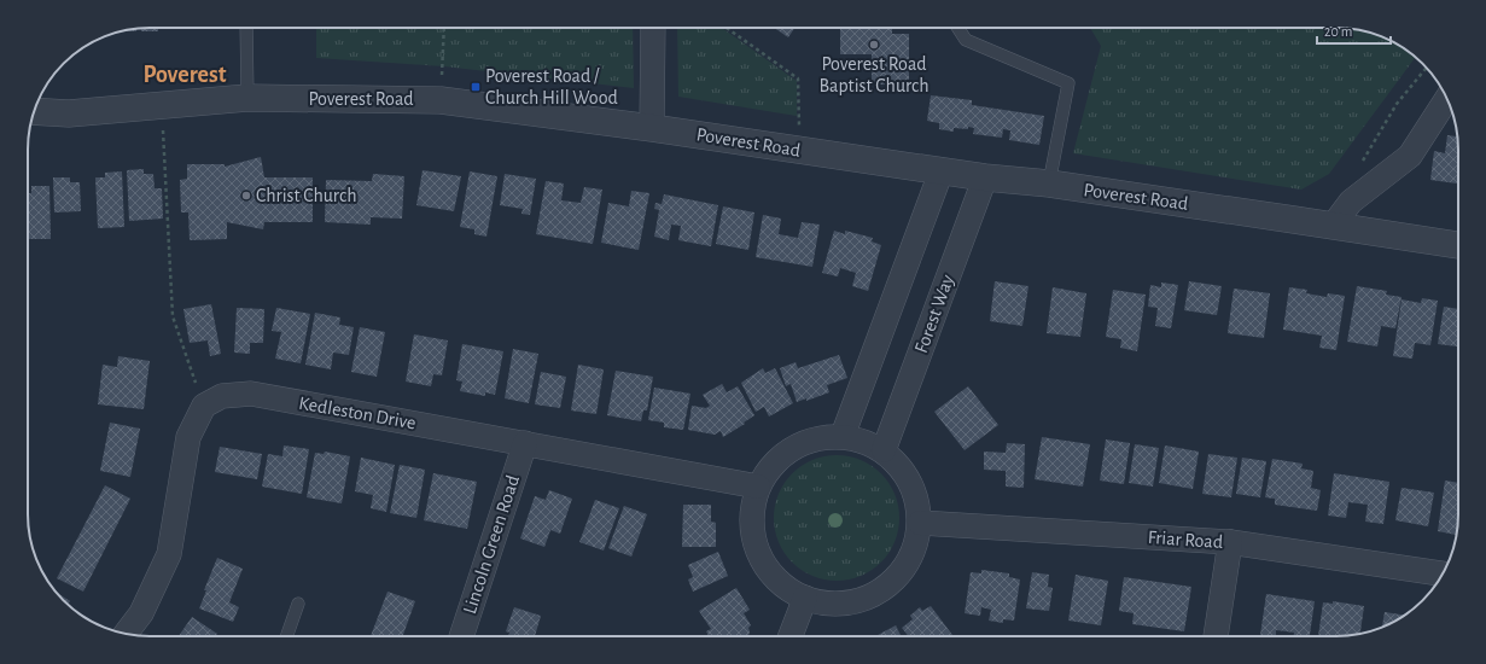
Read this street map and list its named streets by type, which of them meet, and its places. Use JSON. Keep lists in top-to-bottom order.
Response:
{
  "streets": {
    "street": [
      "Poverest Road",
      "Forest Way",
      "Kedleston Drive",
      "Friar Road",
      "Lincoln Green Road"
    ]
  },
  "crossings": [
    ["Poverest Road", "Forest Way"],
    ["Forest Way", "Kedleston Drive"],
    ["Forest Way", "Friar Road"],
    ["Kedleston Drive", "Friar Road"],
    ["Kedleston Drive", "Lincoln Green Road"]
  ],
  "districts": ["Poverest"],
  "places": {
    "other": ["Poverest Road Baptist Church", "Christ Church"],
    "transit": ["Poverest Road / Church Hill Wood"]
  },
  "scale_bar": "20 m"
}
